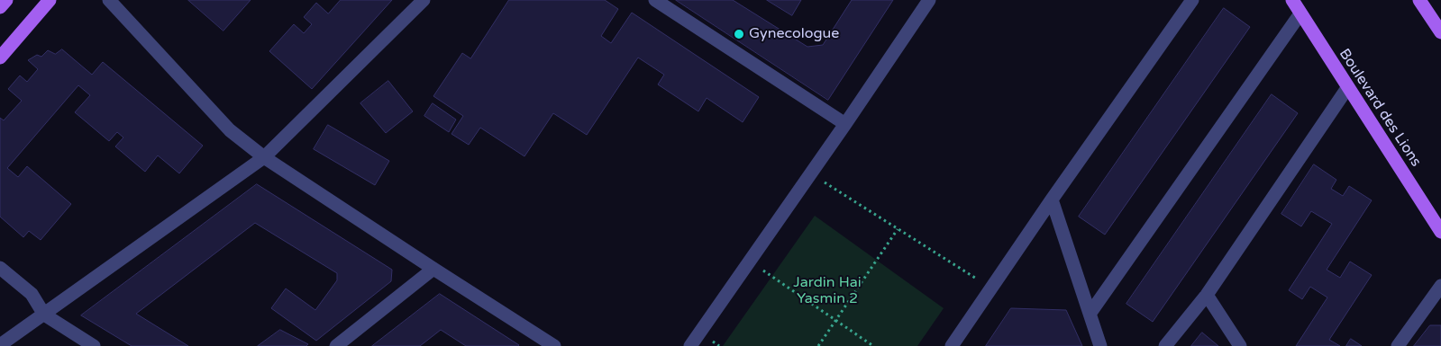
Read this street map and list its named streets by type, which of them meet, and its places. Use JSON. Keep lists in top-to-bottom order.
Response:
{
  "streets": {
    "main road": ["Boulevard des Lions"]
  },
  "parks": ["Jardin Hai Yasmin 2"],
  "places": ["Gynecologue"]
}
